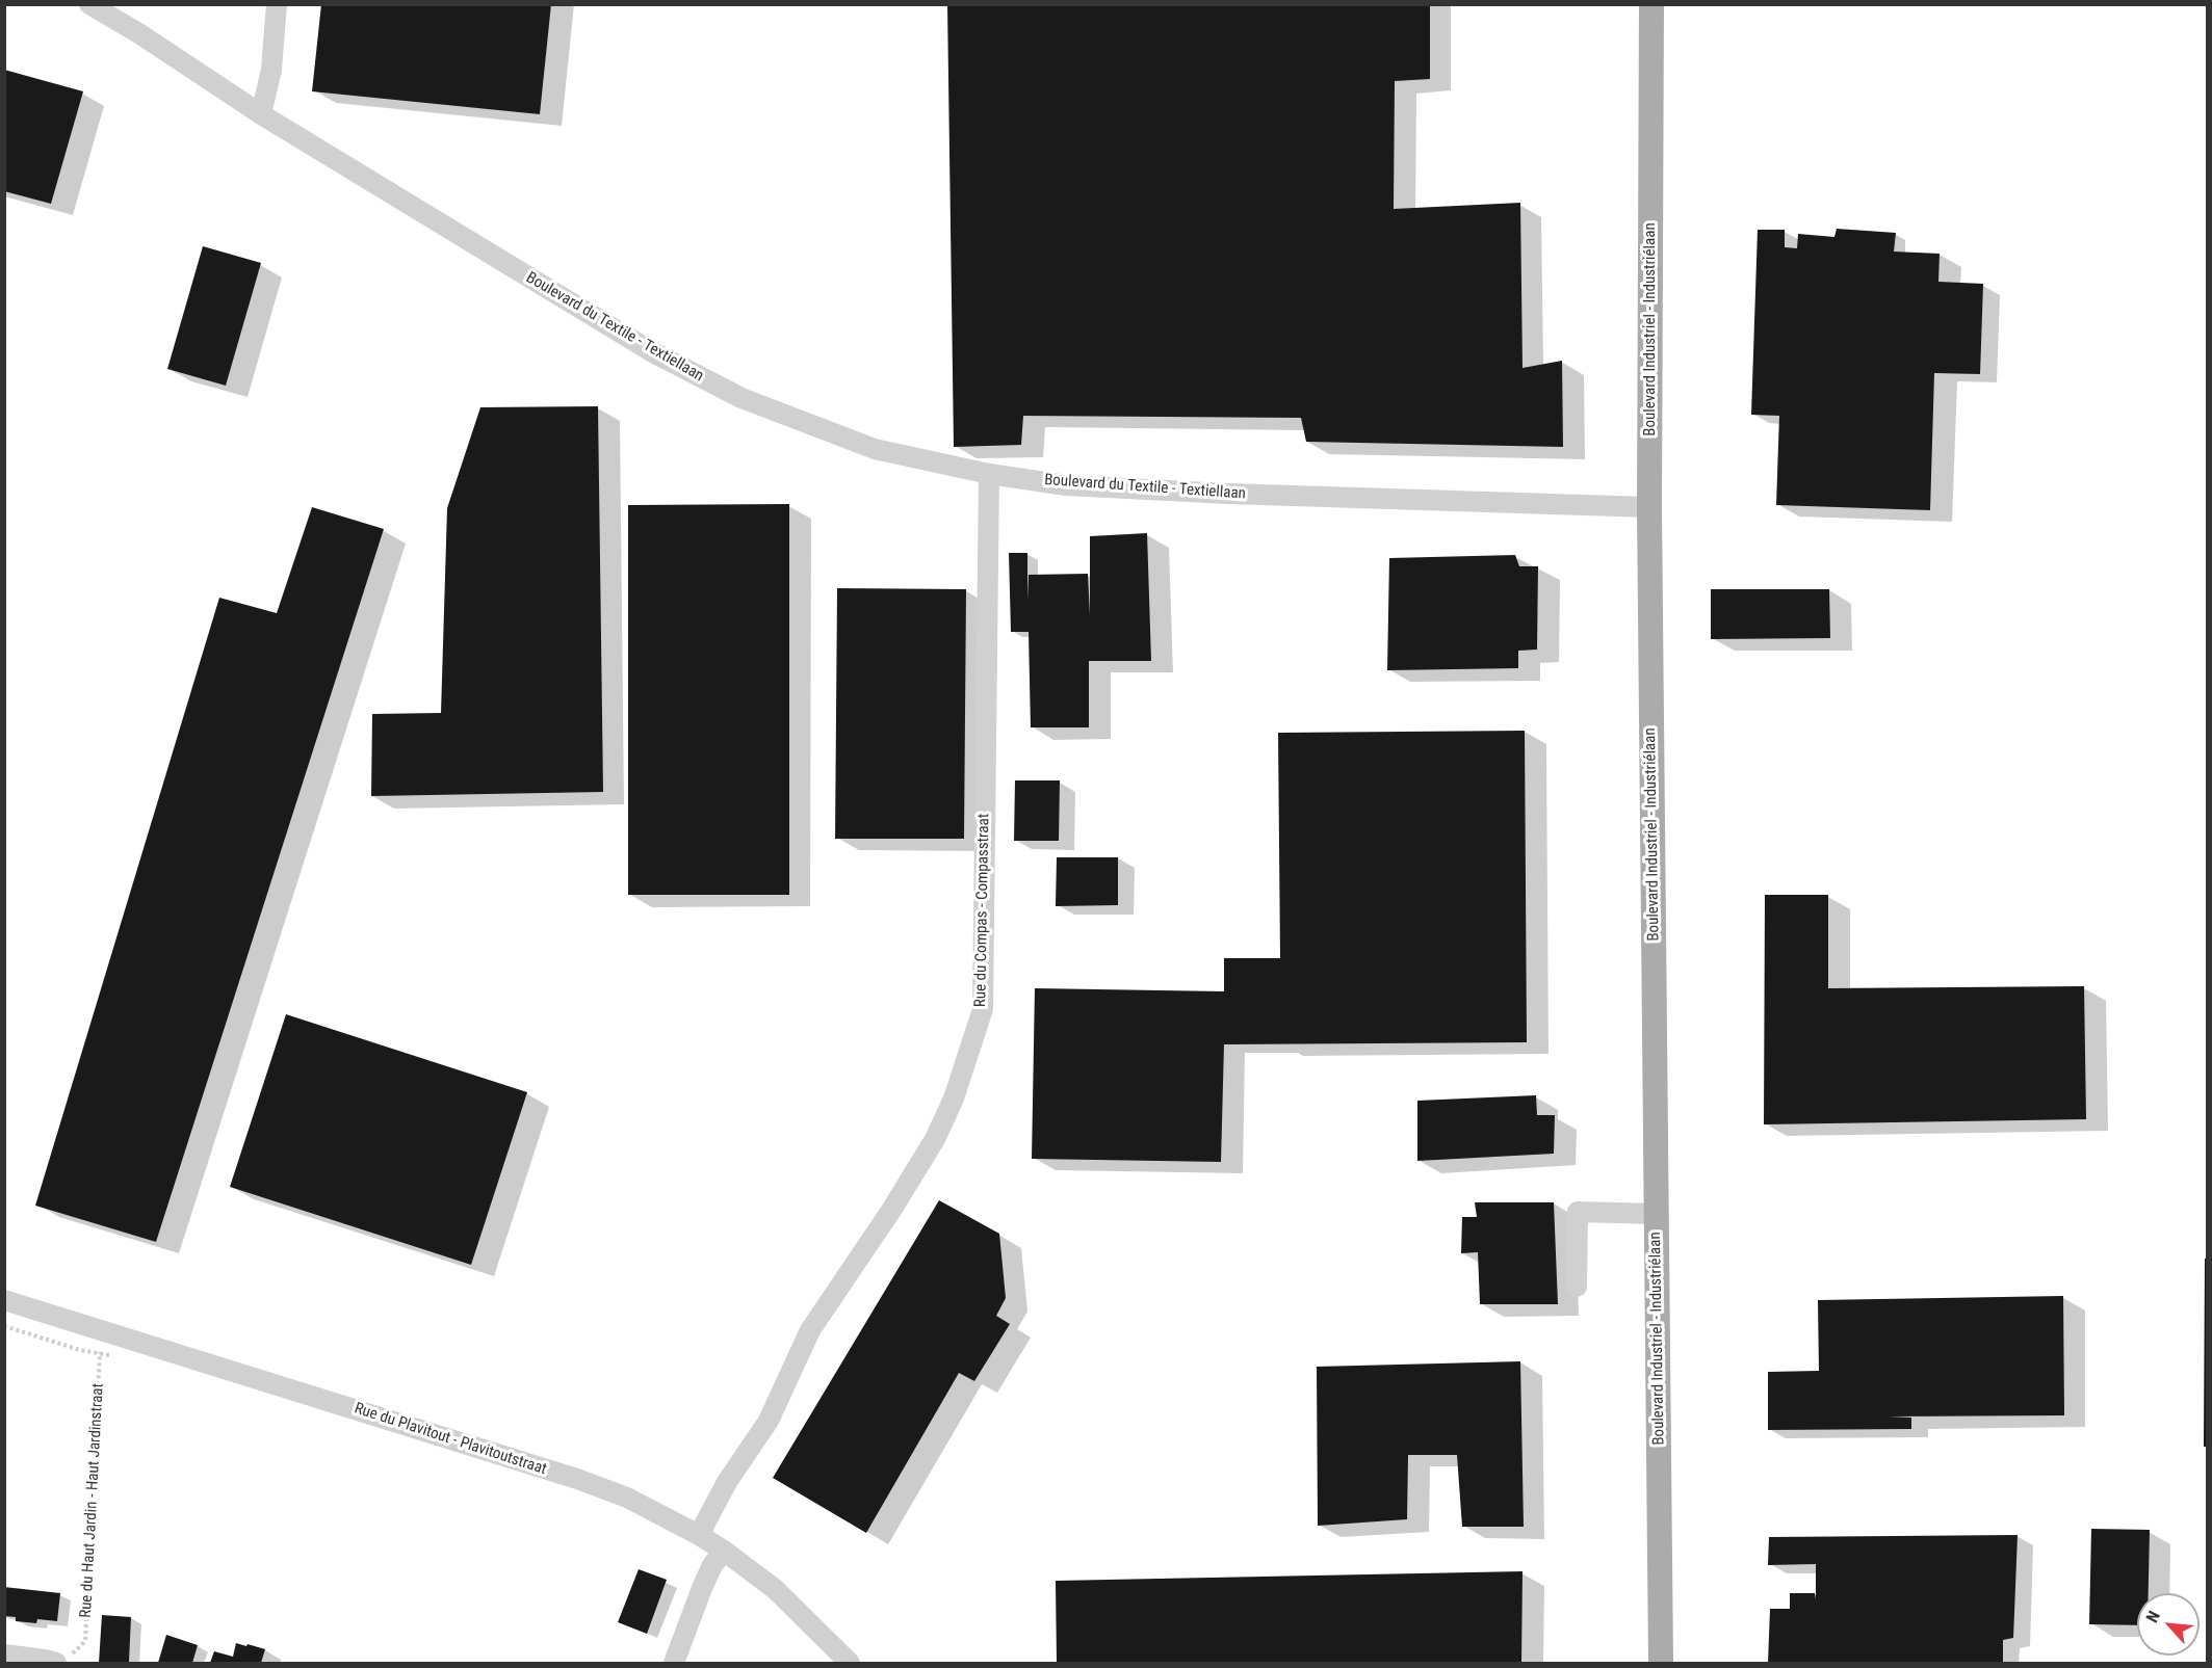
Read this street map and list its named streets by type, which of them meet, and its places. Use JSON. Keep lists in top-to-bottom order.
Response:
{
  "streets": {
    "main road": ["Boulevard Industriel - Industriélaan"],
    "street": ["Boulevard du Textile - Textiellaan", "Rue du Compas - Compasstraat", "Rue du Plavitout - Plavitoutstraat"],
    "path": ["Rue du Haut Jardin - Haut Jardinstraat"]
  },
  "crossings": [
    ["Boulevard du Textile - Textiellaan", "Boulevard Industriel - Industriélaan"],
    ["Boulevard du Textile - Textiellaan", "Rue du Compas - Compasstraat"],
    ["Rue du Compas - Compasstraat", "Rue du Plavitout - Plavitoutstraat"],
    ["Rue du Plavitout - Plavitoutstraat", "Rue du Haut Jardin - Haut Jardinstraat"]
  ],
  "north": "top left"
}
